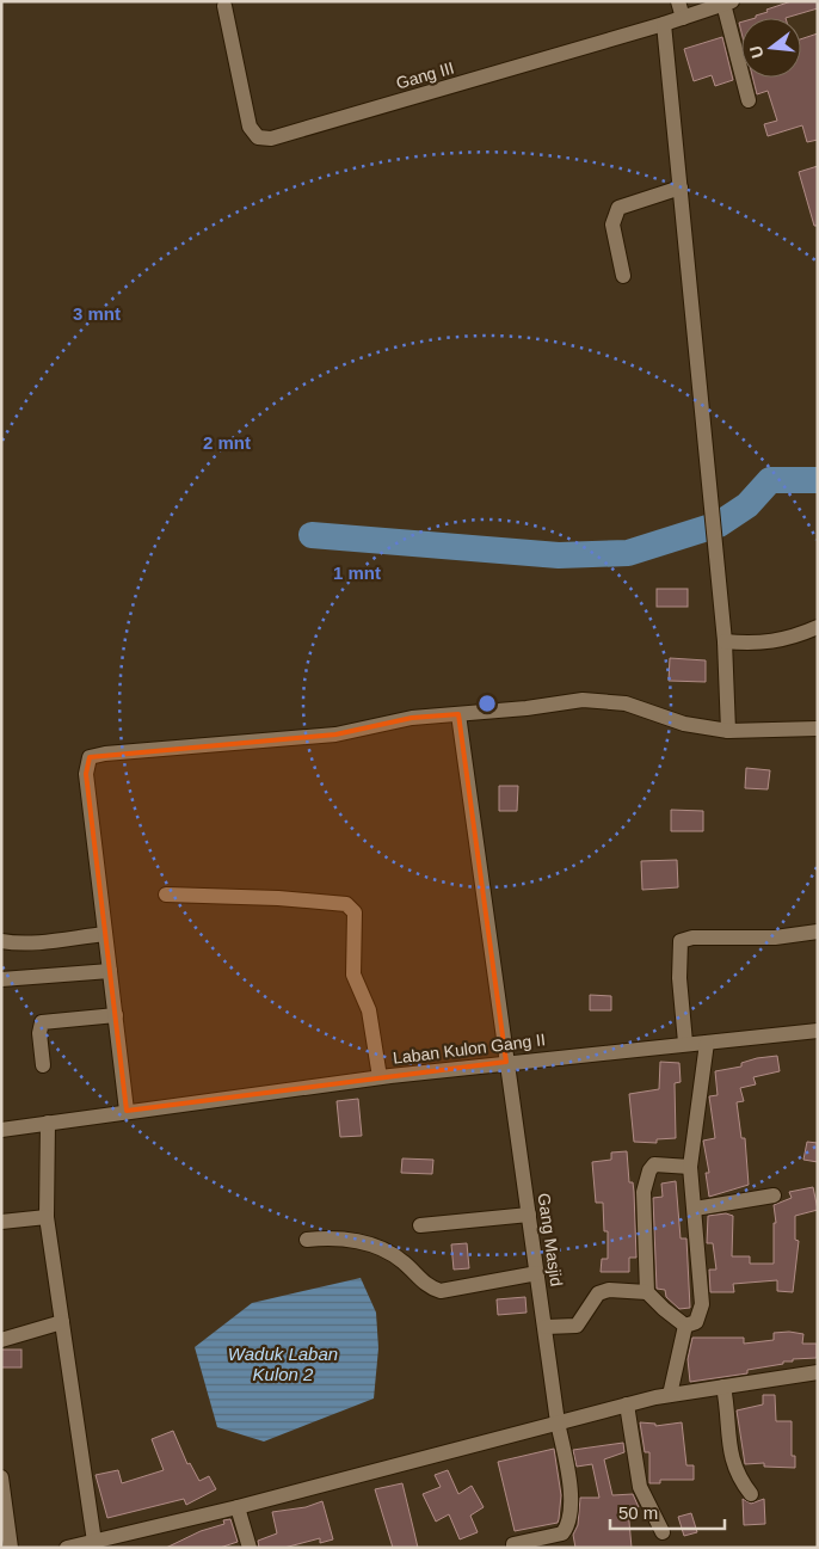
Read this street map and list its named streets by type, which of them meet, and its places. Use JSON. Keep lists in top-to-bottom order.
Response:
{
  "streets": {
    "street": ["Gang III", "Laban Kulon Gang II", "Gang Masjid"]
  },
  "crossings": [
    ["Laban Kulon Gang II", "Gang Masjid"]
  ],
  "water": ["Waduk Laban Kulon 2"],
  "scale_bar": "50 m",
  "north": "left",
  "rings": ["3 mnt", "2 mnt", "1 mnt"]
}
